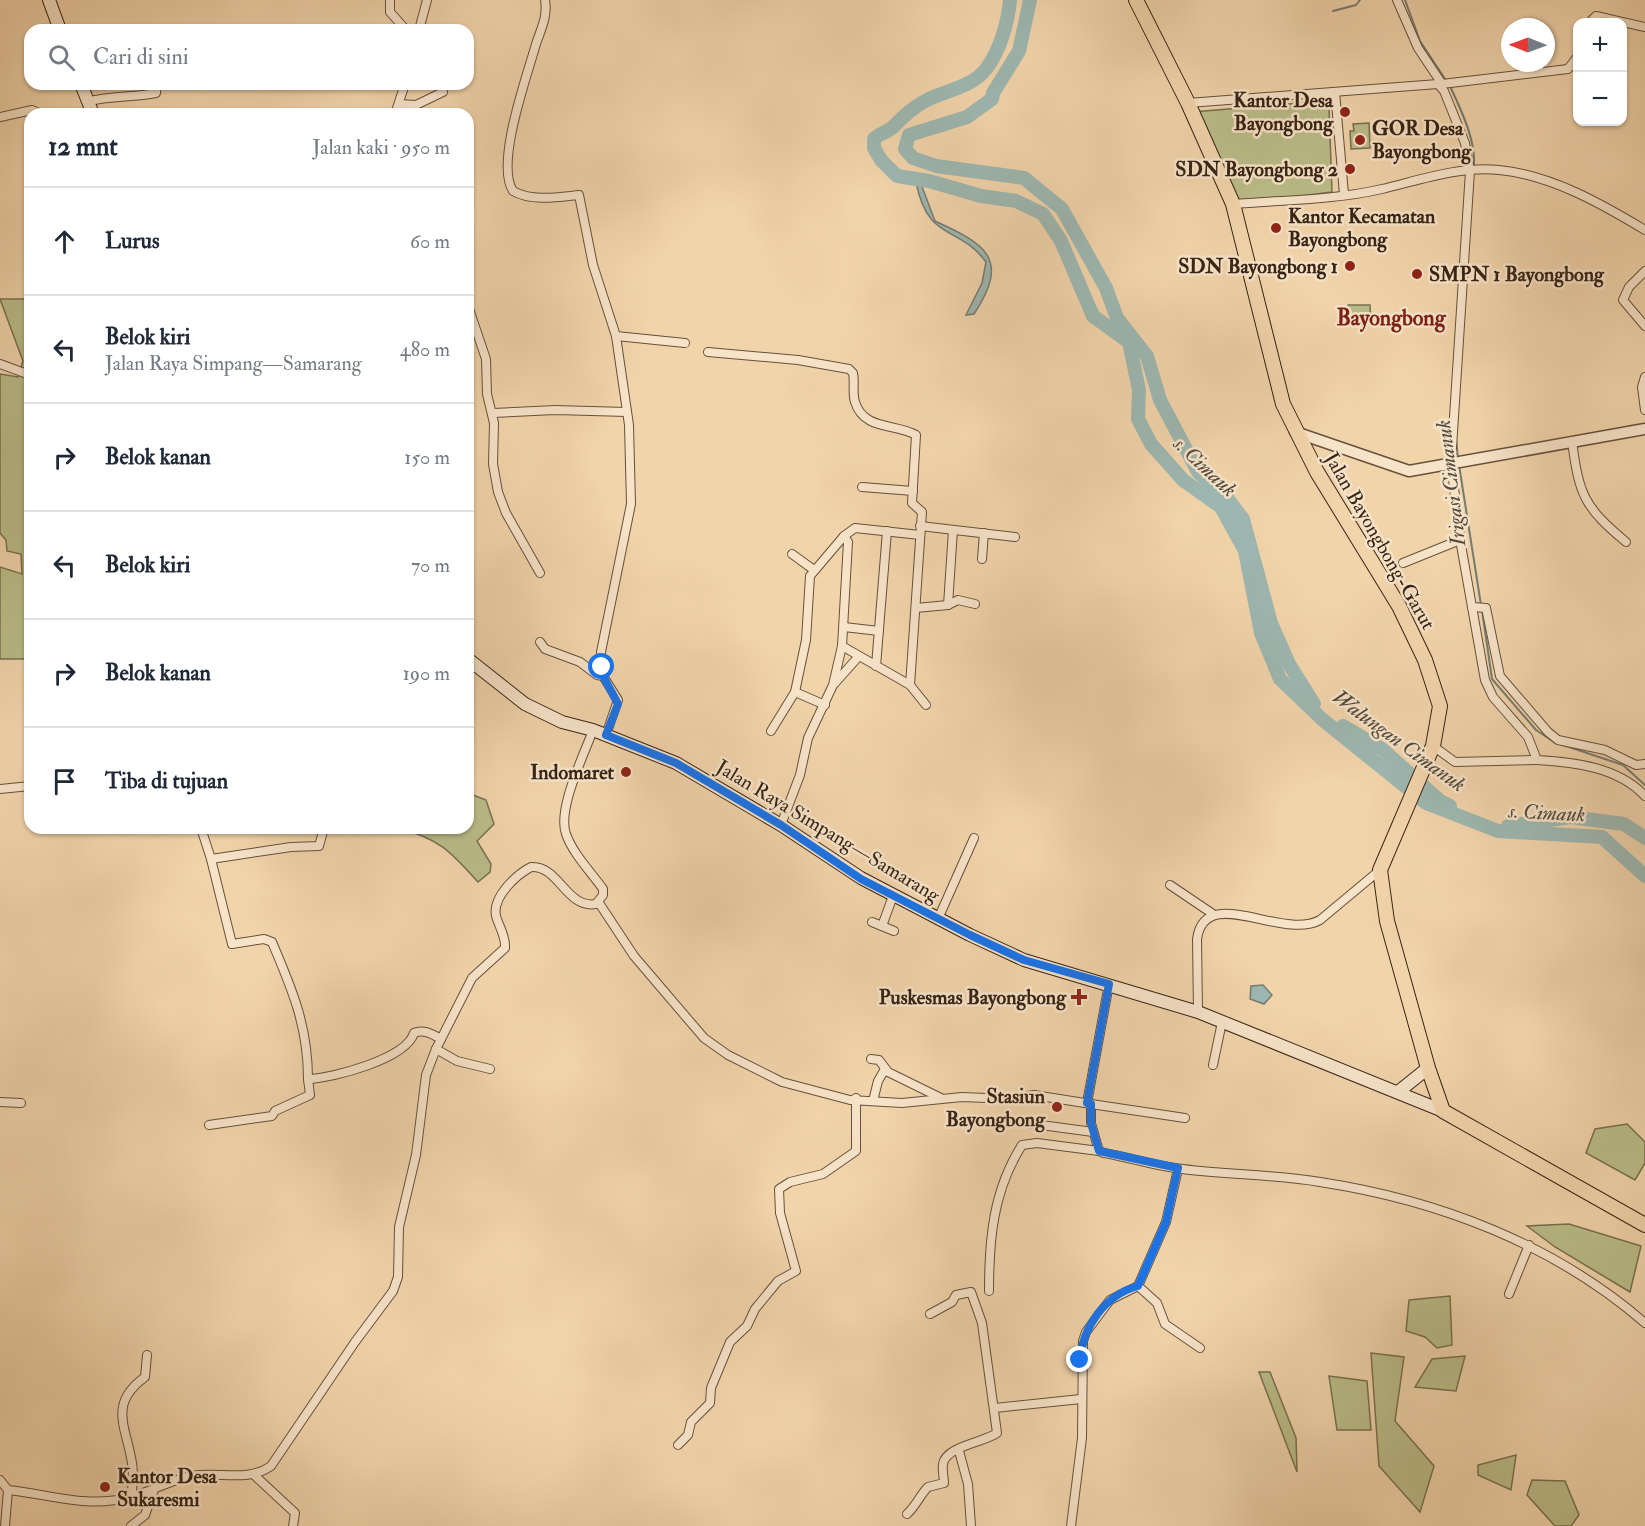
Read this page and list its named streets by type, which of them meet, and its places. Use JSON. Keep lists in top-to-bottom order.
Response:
{
  "streets": {
    "main road": ["Jalan Bayongbong-Garut", "Jalan Raya Simpang—Samarang"]
  },
  "crossings": [
    ["Jalan Bayongbong-Garut", "Jalan Raya Simpang—Samarang"]
  ],
  "districts": ["Bayongbong"],
  "water": ["s. Cimauk", "Irigasi Cimanuk", "Walungan Cimanuk"],
  "places": {
    "other": [
      "Kantor Desa Bayongbong",
      "GOR Desa Bayongbong",
      "SDN Bayongbong 2",
      "Kantor Kecamatan Bayongbong",
      "SDN Bayongbong 1",
      "SMPN 1 Bayongbong",
      "Indomaret",
      "Stasiun Bayongbong",
      "Kantor Desa Sukaresmi"
    ],
    "health": ["Puskesmas Bayongbong"]
  },
  "north": "left",
  "page": {
    "map_buttons": ["+", "−"],
    "search": "Cari di sini",
    "heading": ["12 mnt", "Jalan kaki · 950 m"],
    "list": [
      ["Lurus", "60 m"],
      ["Belok kiri", "Jalan Raya Simpang—Samarang", "480 m"],
      ["Belok kanan", "150 m"],
      ["Belok kiri", "70 m"],
      ["Belok kanan", "190 m"],
      "Tiba di tujuan"
    ]
  }
}
